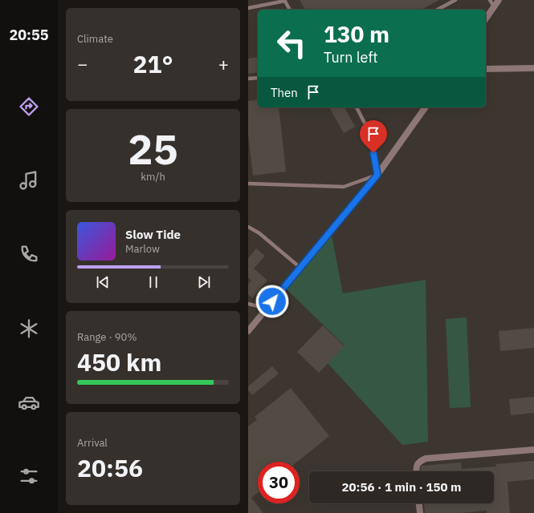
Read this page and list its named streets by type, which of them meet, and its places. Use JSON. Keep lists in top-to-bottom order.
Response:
{
  "page": {
    "tabs": "20:55",
    "tile": [
      "Climate",
      ["25", "km/h"],
      ["Range · 90%", "450 km"],
      ["Arrival", "20:56"]
    ],
    "turn": ["130 m", "Turn left"],
    "heat": ["−", "21°", "+"],
    "then": "Then",
    "song": ["Slow Tide", "Marlow"],
    "limit": "30",
    "trip": "20:56 · 1 min · 150 m"
  }
}
